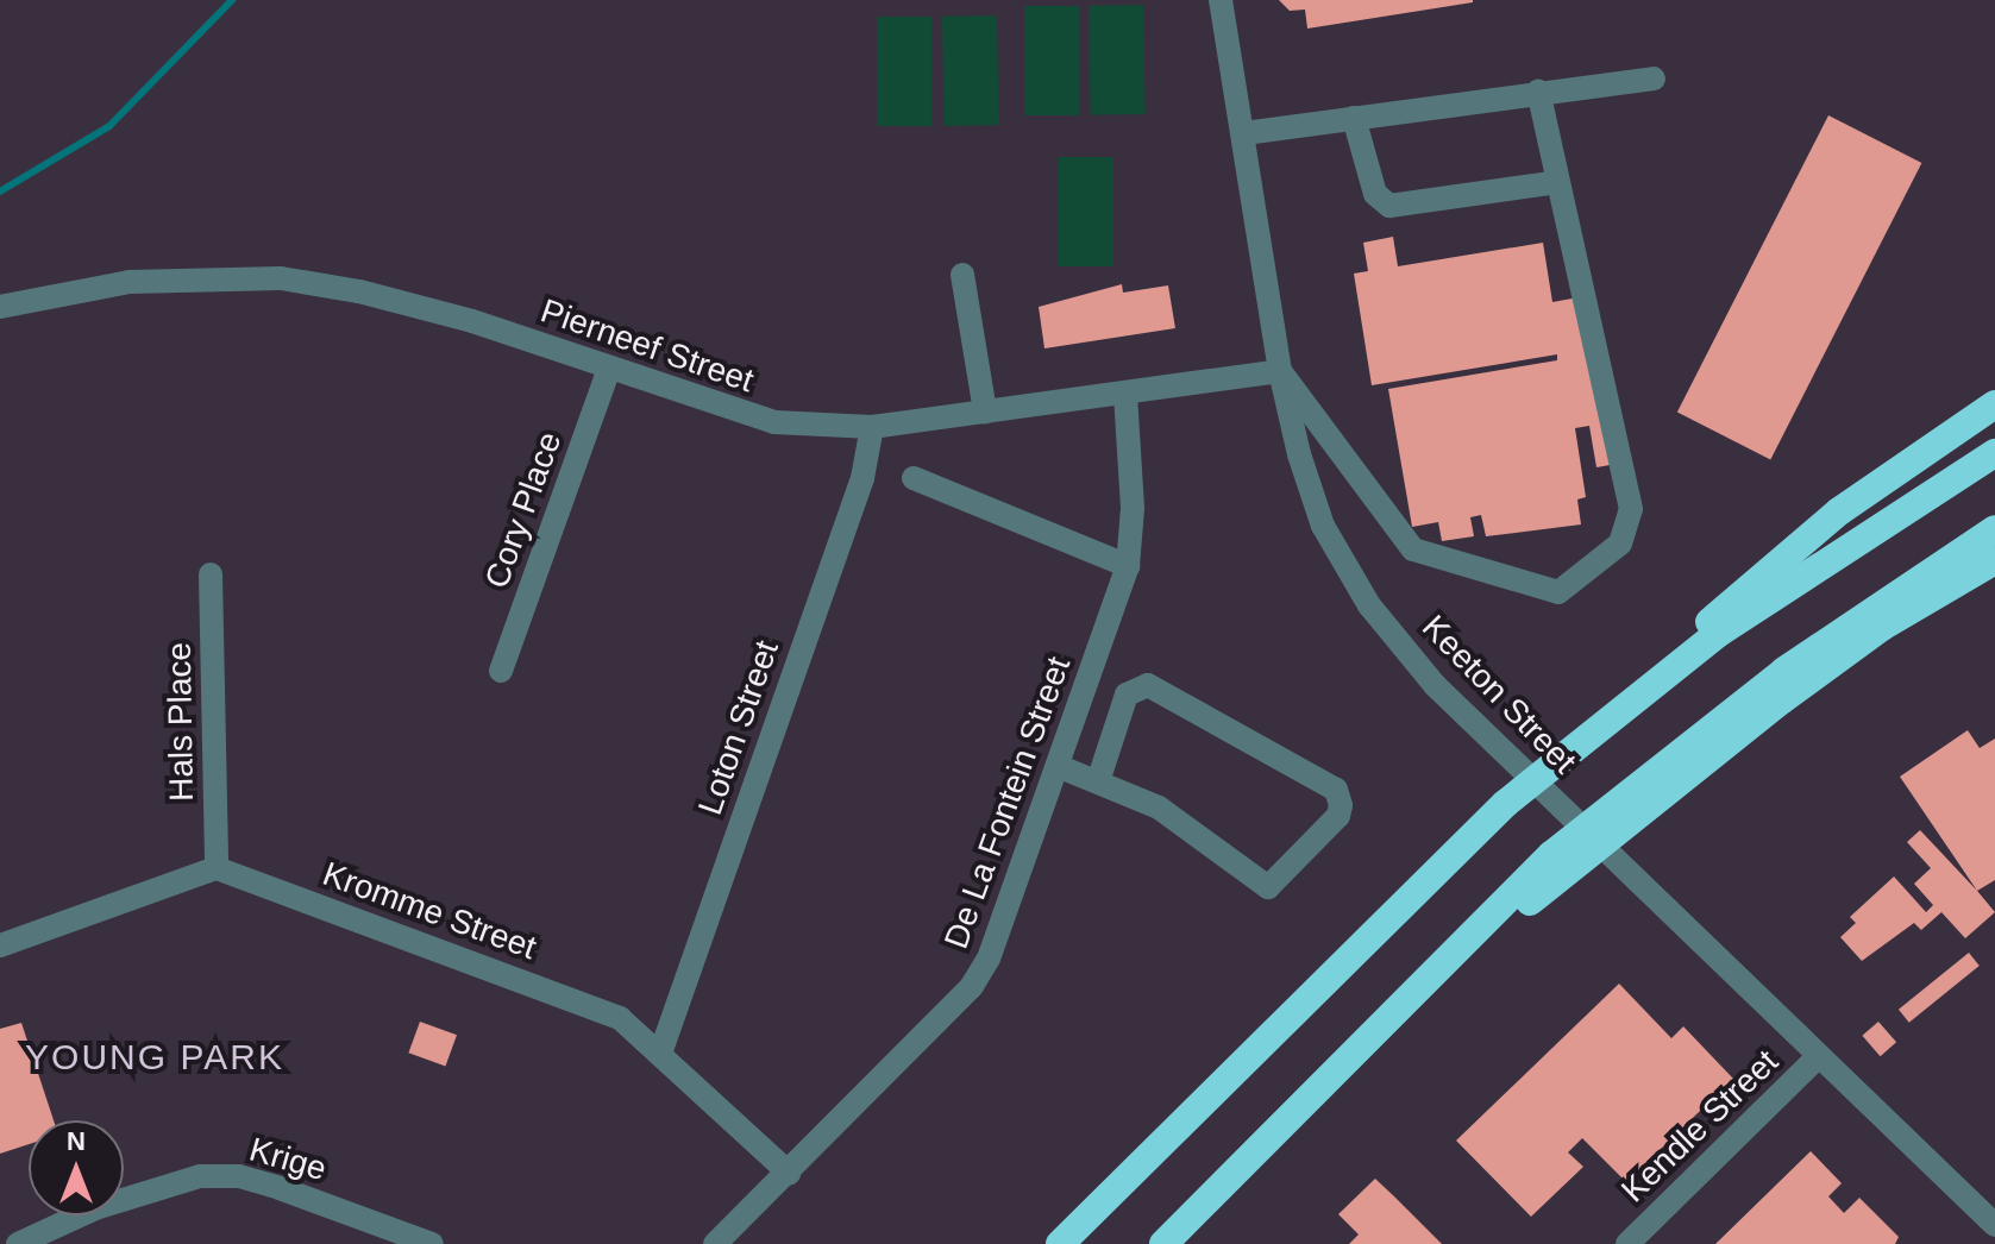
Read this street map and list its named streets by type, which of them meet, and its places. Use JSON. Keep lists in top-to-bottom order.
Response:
{
  "streets": {
    "street": [
      "Pierneef Street",
      "Cory Place",
      "Keeton Street",
      "Hals Place",
      "Loton Street",
      "De La Fontein Street",
      "Kromme Street",
      "Kendle Street",
      "Krige"
    ]
  },
  "crossings": [
    ["Pierneef Street", "Cory Place"],
    ["Pierneef Street", "Keeton Street"],
    ["Pierneef Street", "Loton Street"],
    ["Pierneef Street", "De La Fontein Street"],
    ["Keeton Street", "Kendle Street"],
    ["Hals Place", "Kromme Street"],
    ["Loton Street", "Kromme Street"],
    ["De La Fontein Street", "Kromme Street"]
  ],
  "districts": ["YOUNG PARK"],
  "north": "top"
}
